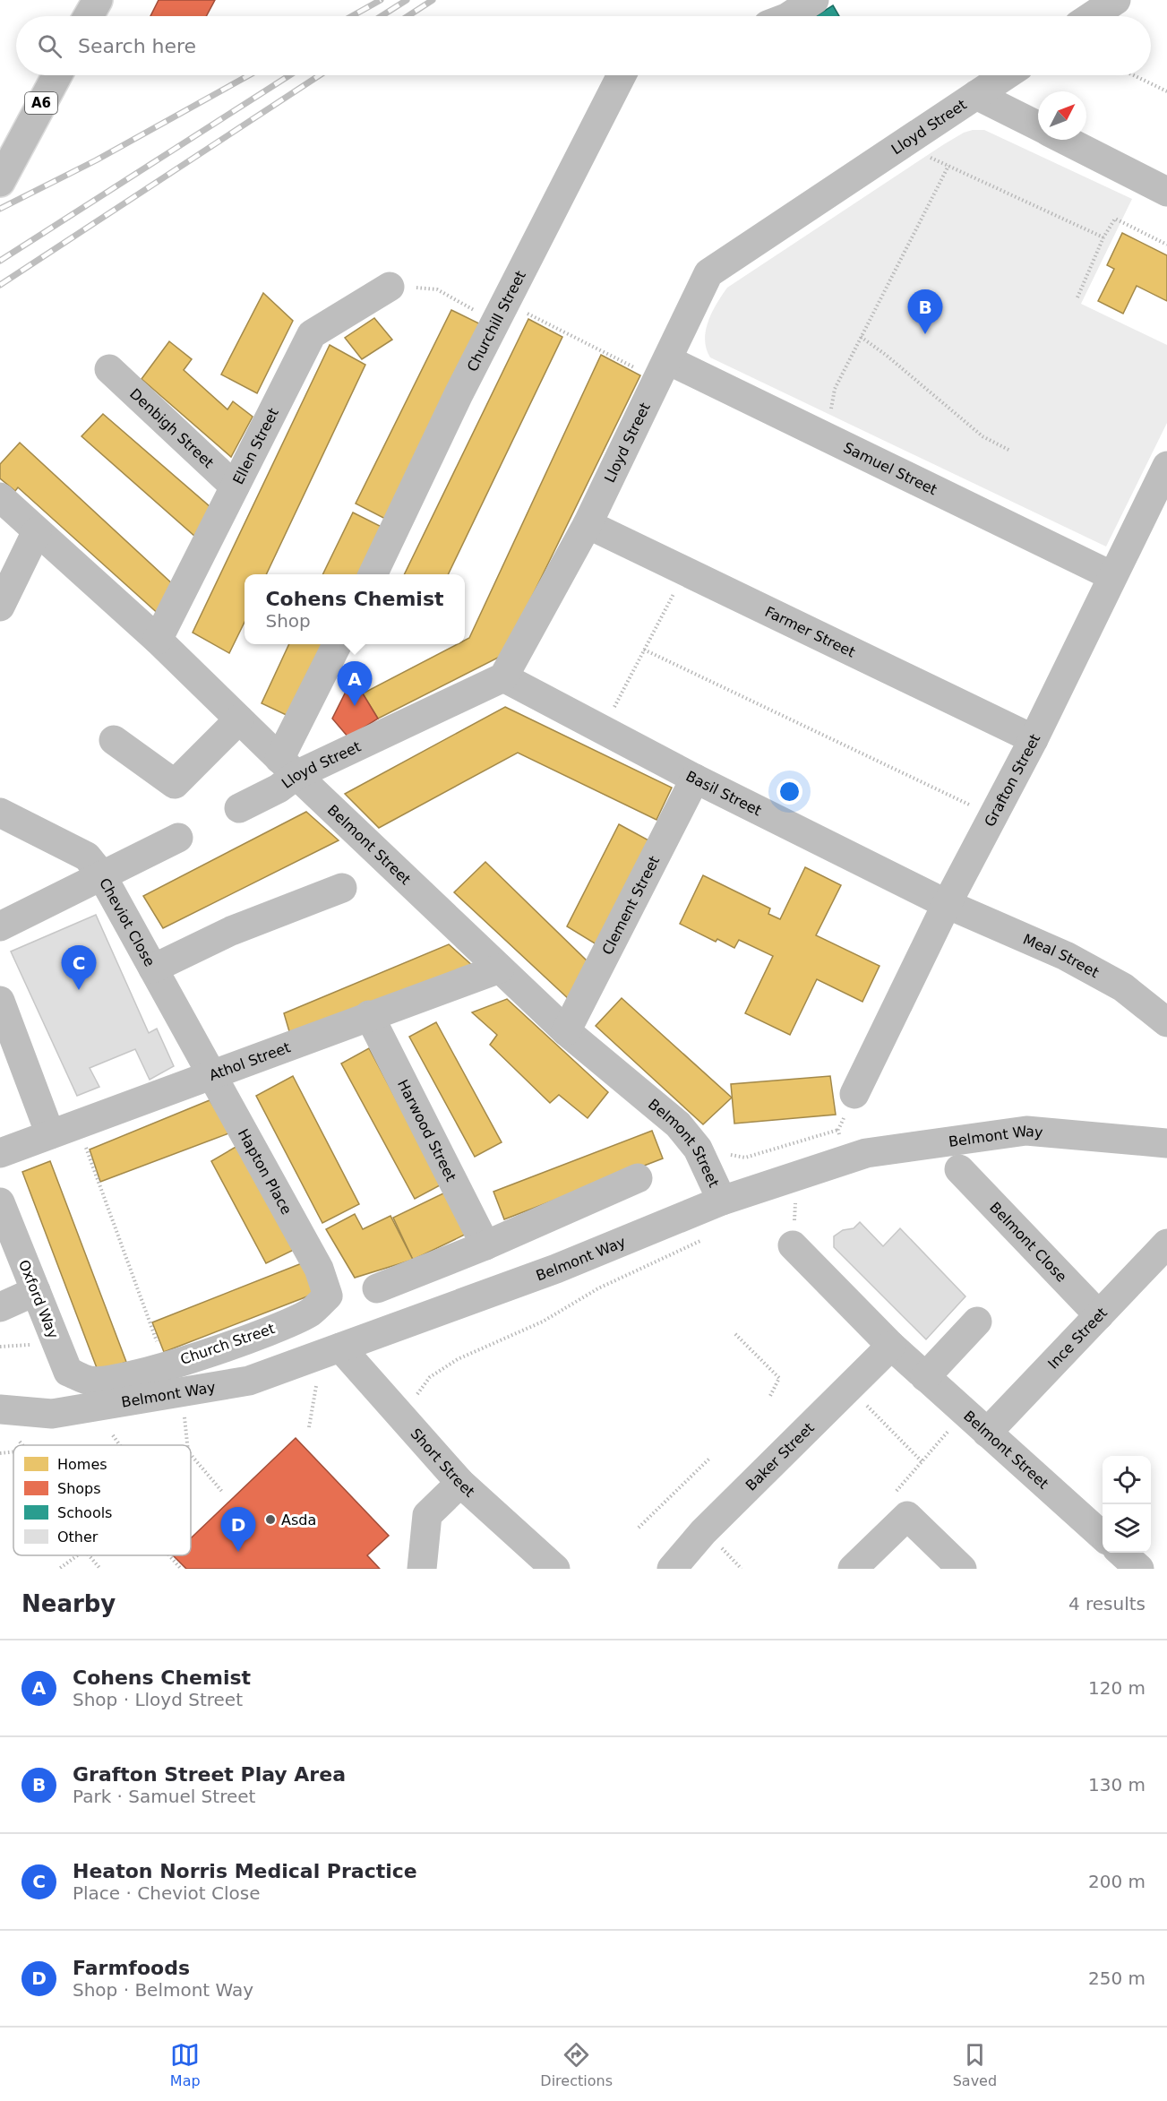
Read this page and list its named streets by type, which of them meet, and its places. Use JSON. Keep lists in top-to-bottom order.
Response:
{
  "streets": {
    "main road": [
      "A6",
      "Lloyd Street",
      "Churchill Street",
      "Denbigh Street",
      "Ellen Street",
      "Samuel Street",
      "Farmer Street",
      "Grafton Street",
      "Basil Street",
      "Belmont Street",
      "Clement Street",
      "Cheviot Close",
      "Meal Street",
      "Athol Street",
      "Harwood Street",
      "Belmont Way",
      "Hapton Place",
      "Belmont Close",
      "Oxford Way",
      "Ince Street",
      "Church Street",
      "Baker Street",
      "Short Street"
    ]
  },
  "crossings": [
    ["Lloyd Street", "Samuel Street"],
    ["Lloyd Street", "Farmer Street"],
    ["Lloyd Street", "Basil Street"],
    ["Lloyd Street", "Belmont Street"],
    ["Denbigh Street", "Ellen Street"],
    ["Ellen Street", "Belmont Street"],
    ["Samuel Street", "Grafton Street"],
    ["Farmer Street", "Grafton Street"],
    ["Grafton Street", "Basil Street"],
    ["Grafton Street", "Meal Street"],
    ["Basil Street", "Clement Street"],
    ["Basil Street", "Meal Street"],
    ["Belmont Street", "Clement Street"],
    ["Belmont Street", "Athol Street"],
    ["Belmont Street", "Belmont Way"],
    ["Belmont Street", "Ince Street"],
    ["Belmont Street", "Baker Street"],
    ["Cheviot Close", "Athol Street"],
    ["Cheviot Close", "Hapton Place"],
    ["Athol Street", "Harwood Street"],
    ["Athol Street", "Hapton Place"],
    ["Belmont Way", "Short Street"],
    ["Hapton Place", "Church Street"],
    ["Belmont Close", "Ince Street"],
    ["Oxford Way", "Church Street"]
  ],
  "places": ["Asda"],
  "legend": [
    "Homes",
    "Shops",
    "Schools",
    "Other"
  ],
  "north": "top right",
  "page": {
    "search": "Search here",
    "pins": [
      "B",
      "A",
      "C",
      "D"
    ],
    "popup": ["Cohens Chemist", "Shop"],
    "heading": ["Nearby", "4 results"],
    "list": [
      {
        "mark": "A",
        "name": "Cohens Chemist",
        "note": "Shop · Lloyd Street",
        "value": "120 m"
      },
      {
        "mark": "B",
        "name": "Grafton Street Play Area",
        "note": "Park · Samuel Street",
        "value": "130 m"
      },
      {
        "mark": "C",
        "name": "Heaton Norris Medical Practice",
        "note": "Place · Cheviot Close",
        "value": "200 m"
      },
      {
        "mark": "D",
        "name": "Farmfoods",
        "note": "Shop · Belmont Way",
        "value": "250 m"
      }
    ],
    "nav": ["Map", "Directions", "Saved"]
  }
}
